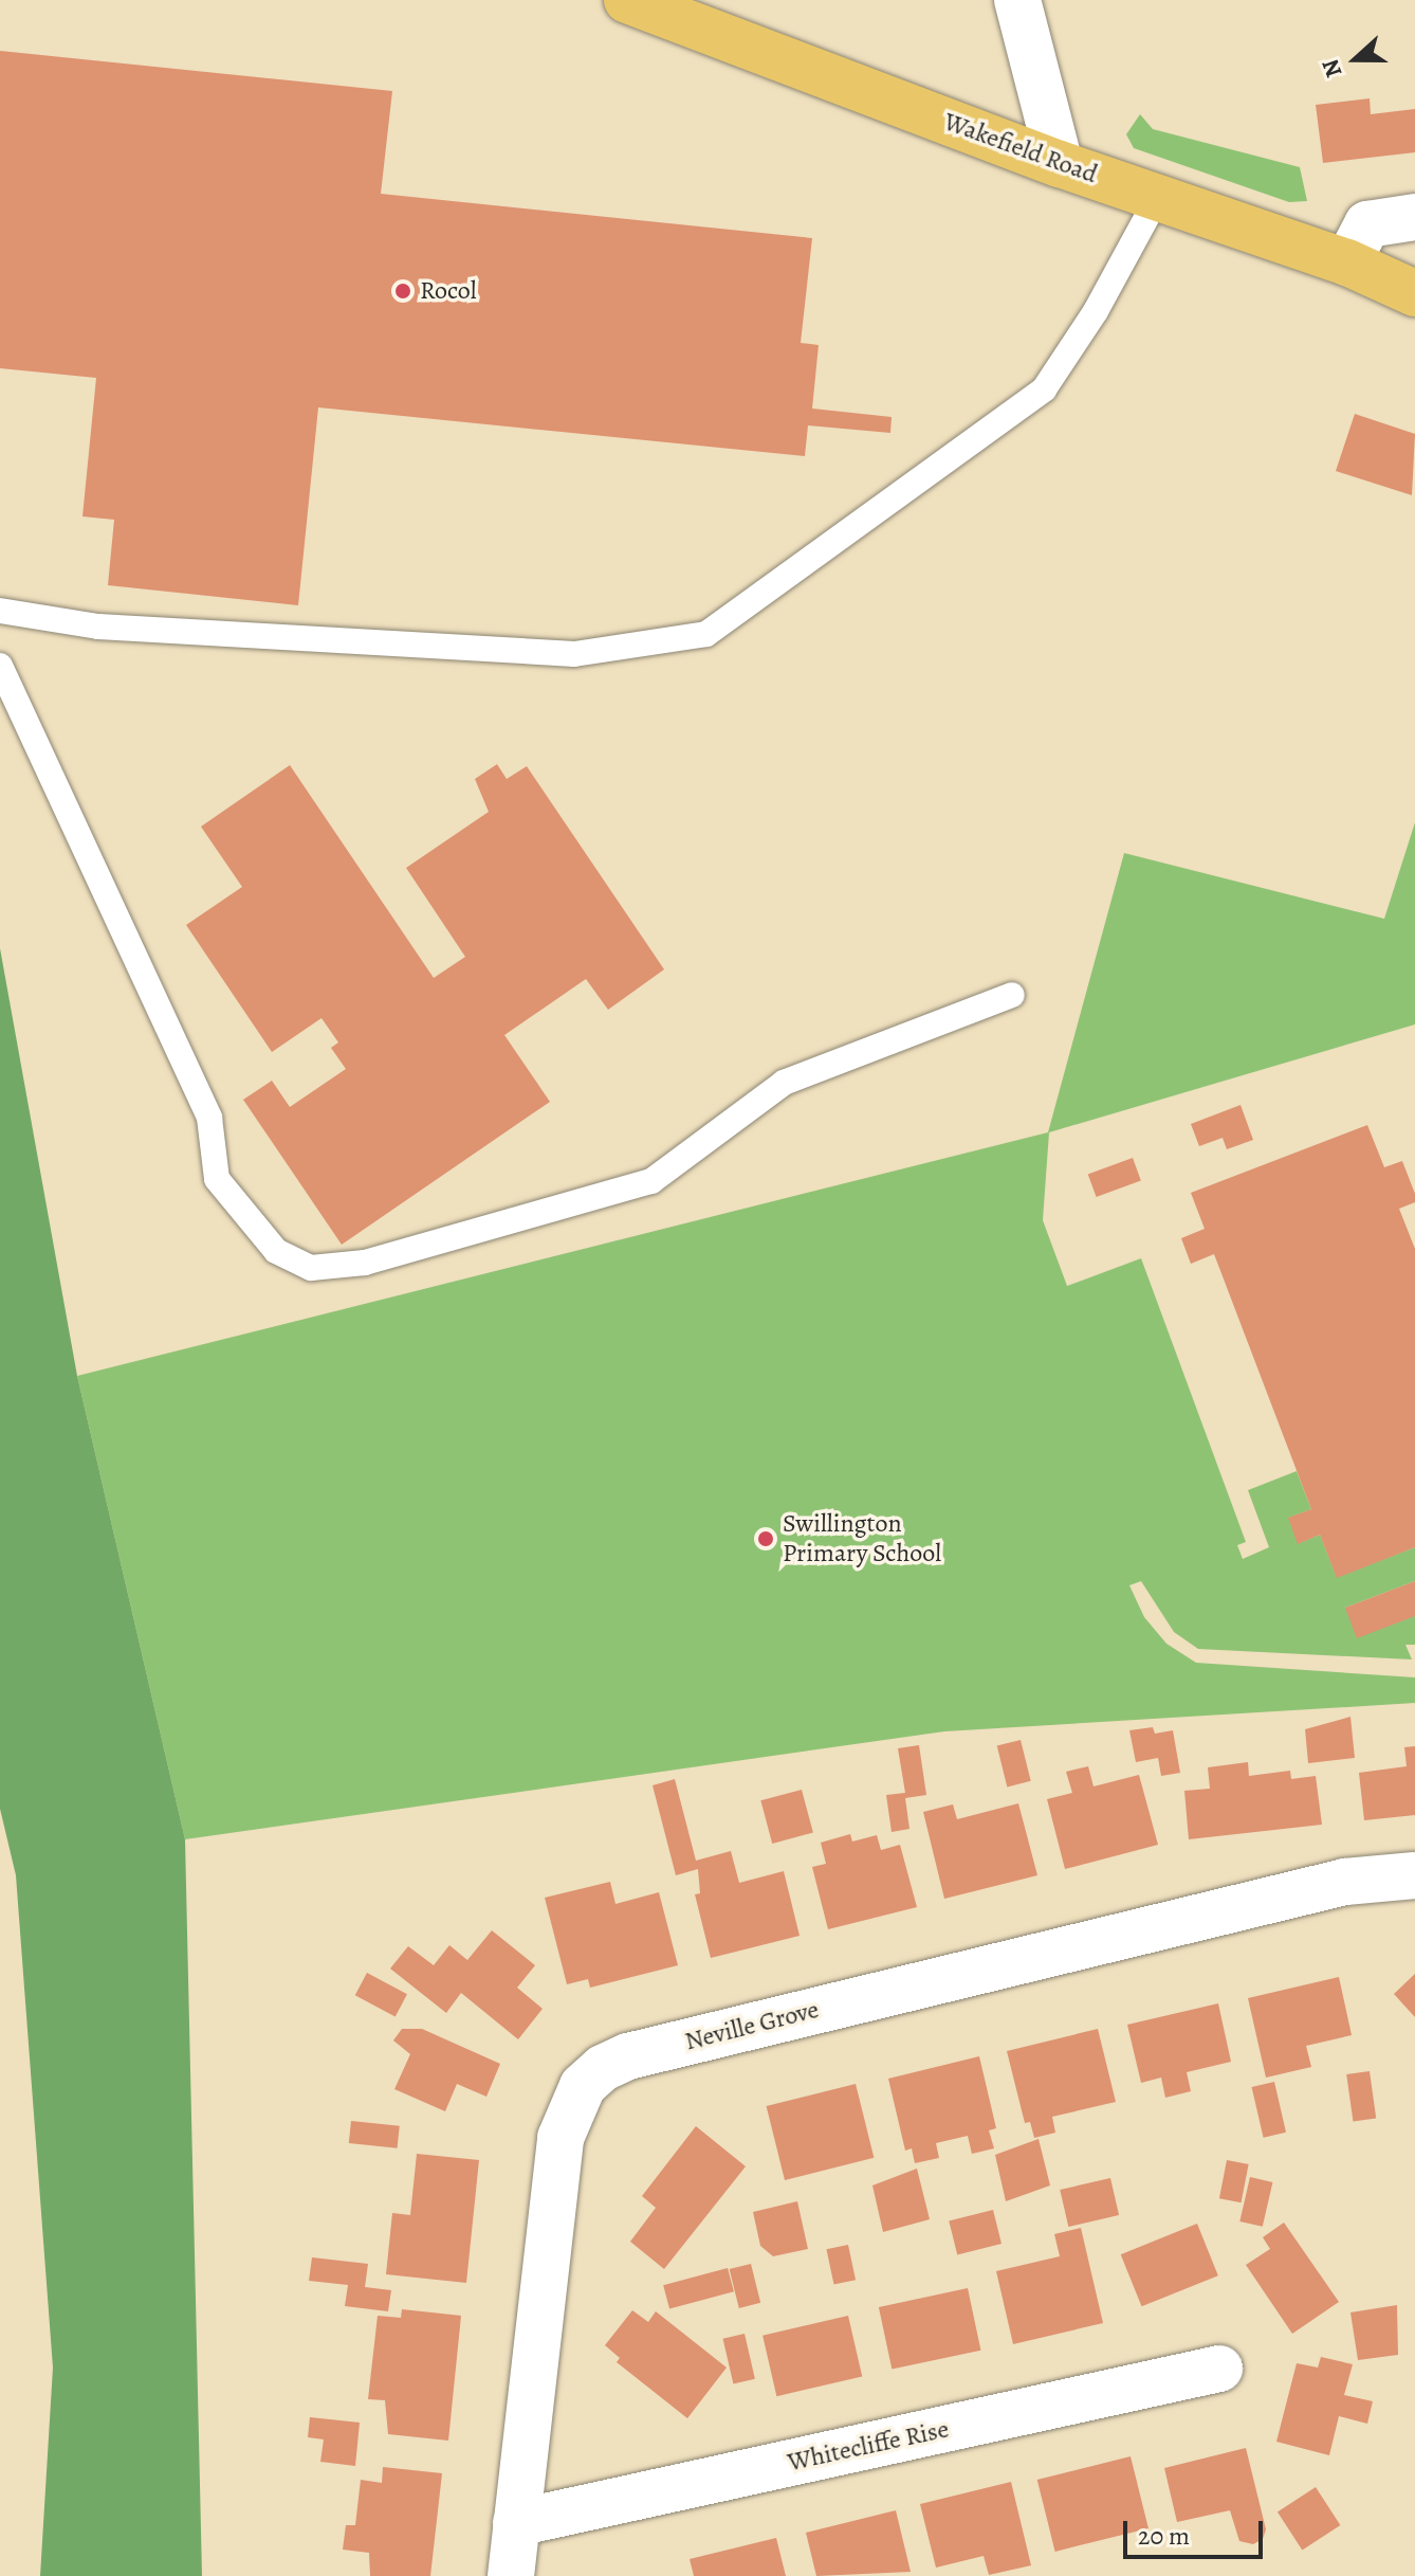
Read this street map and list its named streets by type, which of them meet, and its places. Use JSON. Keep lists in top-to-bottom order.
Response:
{
  "streets": {
    "main road": ["Wakefield Road"],
    "street": ["Neville Grove", "Whitecliffe Rise"]
  },
  "crossings": [
    ["Neville Grove", "Whitecliffe Rise"]
  ],
  "places": ["Rocol", "Swillington Primary School"],
  "scale_bar": "20 m",
  "north": "left"
}
